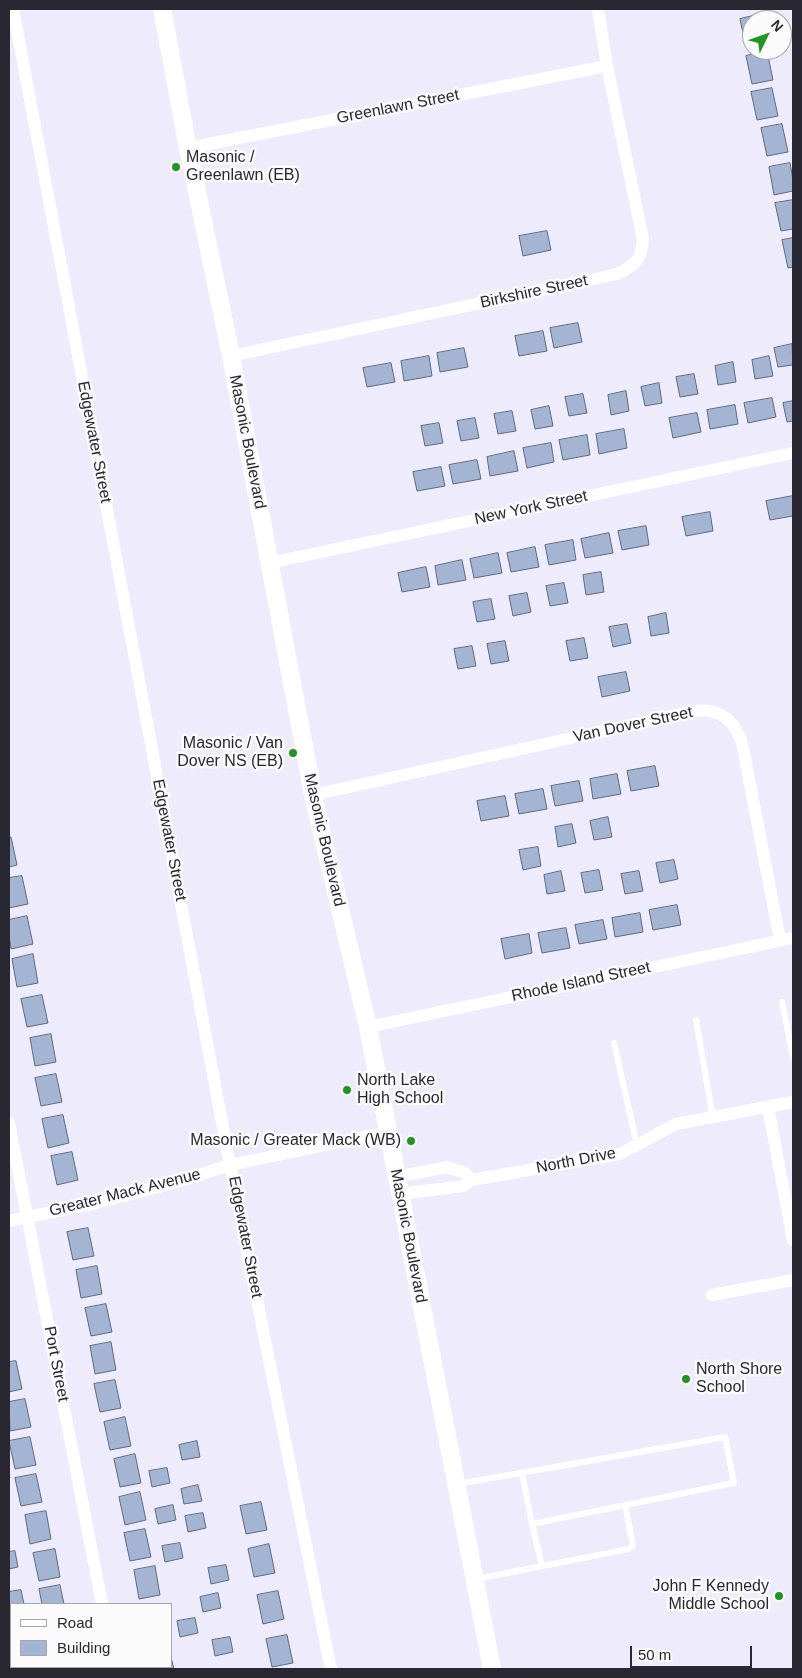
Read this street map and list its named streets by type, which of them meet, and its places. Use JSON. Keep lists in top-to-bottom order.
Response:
{
  "streets": {
    "street": [
      "Greenlawn Street",
      "Birkshire Street",
      "Edgewater Street",
      "Masonic Boulevard",
      "New York Street",
      "Van Dover Street",
      "Rhode Island Street",
      "North Drive",
      "Greater Mack Avenue",
      "Port Street"
    ]
  },
  "crossings": [
    ["Greenlawn Street", "Birkshire Street"],
    ["Greenlawn Street", "Masonic Boulevard"],
    ["Birkshire Street", "Masonic Boulevard"],
    ["Edgewater Street", "Greater Mack Avenue"],
    ["Masonic Boulevard", "New York Street"],
    ["Masonic Boulevard", "Van Dover Street"],
    ["Masonic Boulevard", "Rhode Island Street"],
    ["Masonic Boulevard", "North Drive"],
    ["Masonic Boulevard", "Greater Mack Avenue"],
    ["Van Dover Street", "Rhode Island Street"],
    ["Greater Mack Avenue", "Port Street"]
  ],
  "places": [
    "Masonic / Greenlawn (EB)",
    "Masonic / Van Dover NS (EB)",
    "North Lake High School",
    "Masonic / Greater Mack (WB)",
    "North Shore School",
    "John F Kennedy Middle School"
  ],
  "legend": ["Road", "Building"],
  "scale_bar": "50 m",
  "north": "top right"
}
